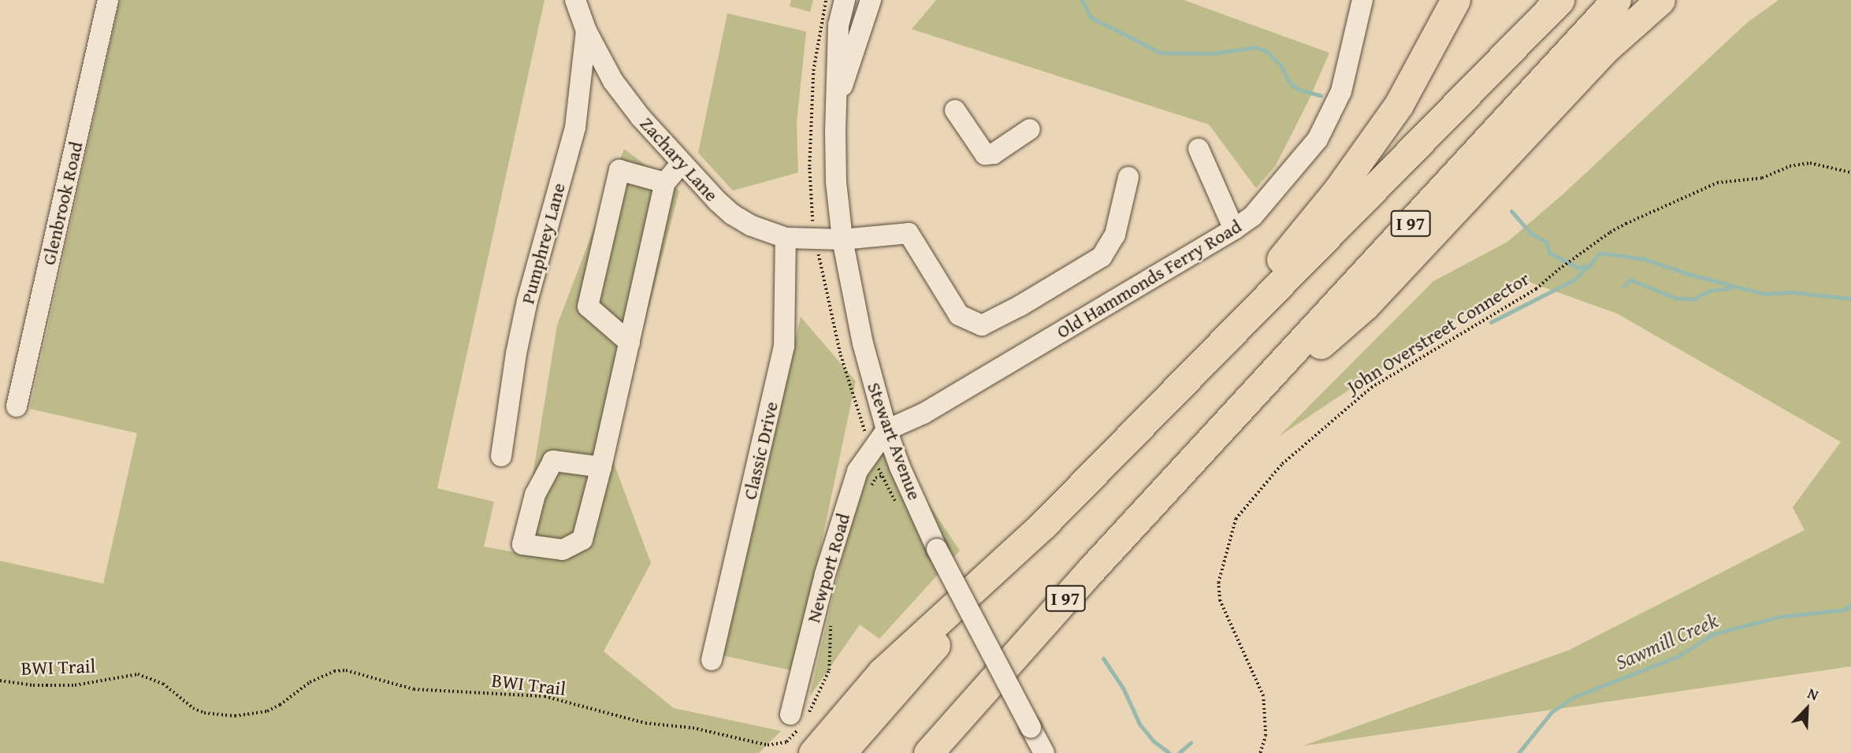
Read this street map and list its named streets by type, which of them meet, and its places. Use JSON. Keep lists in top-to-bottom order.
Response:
{
  "streets": {
    "highway": ["I 97"],
    "street": [
      "Zachary Lane",
      "Glenbrook Road",
      "Pumphrey Lane",
      "Old Hammonds Ferry Road",
      "Stewart Avenue",
      "Classic Drive",
      "Newport Road"
    ],
    "path": ["John Overstreet Connector", "BWI Trail"]
  },
  "crossings": [
    ["Zachary Lane", "Pumphrey Lane"],
    ["Zachary Lane", "Stewart Avenue"],
    ["Zachary Lane", "Classic Drive"],
    ["Old Hammonds Ferry Road", "Stewart Avenue"],
    ["Old Hammonds Ferry Road", "Newport Road"],
    ["Stewart Avenue", "Newport Road"],
    ["Newport Road", "BWI Trail"]
  ],
  "water": ["Sawmill Creek"],
  "north": "top right"
}
